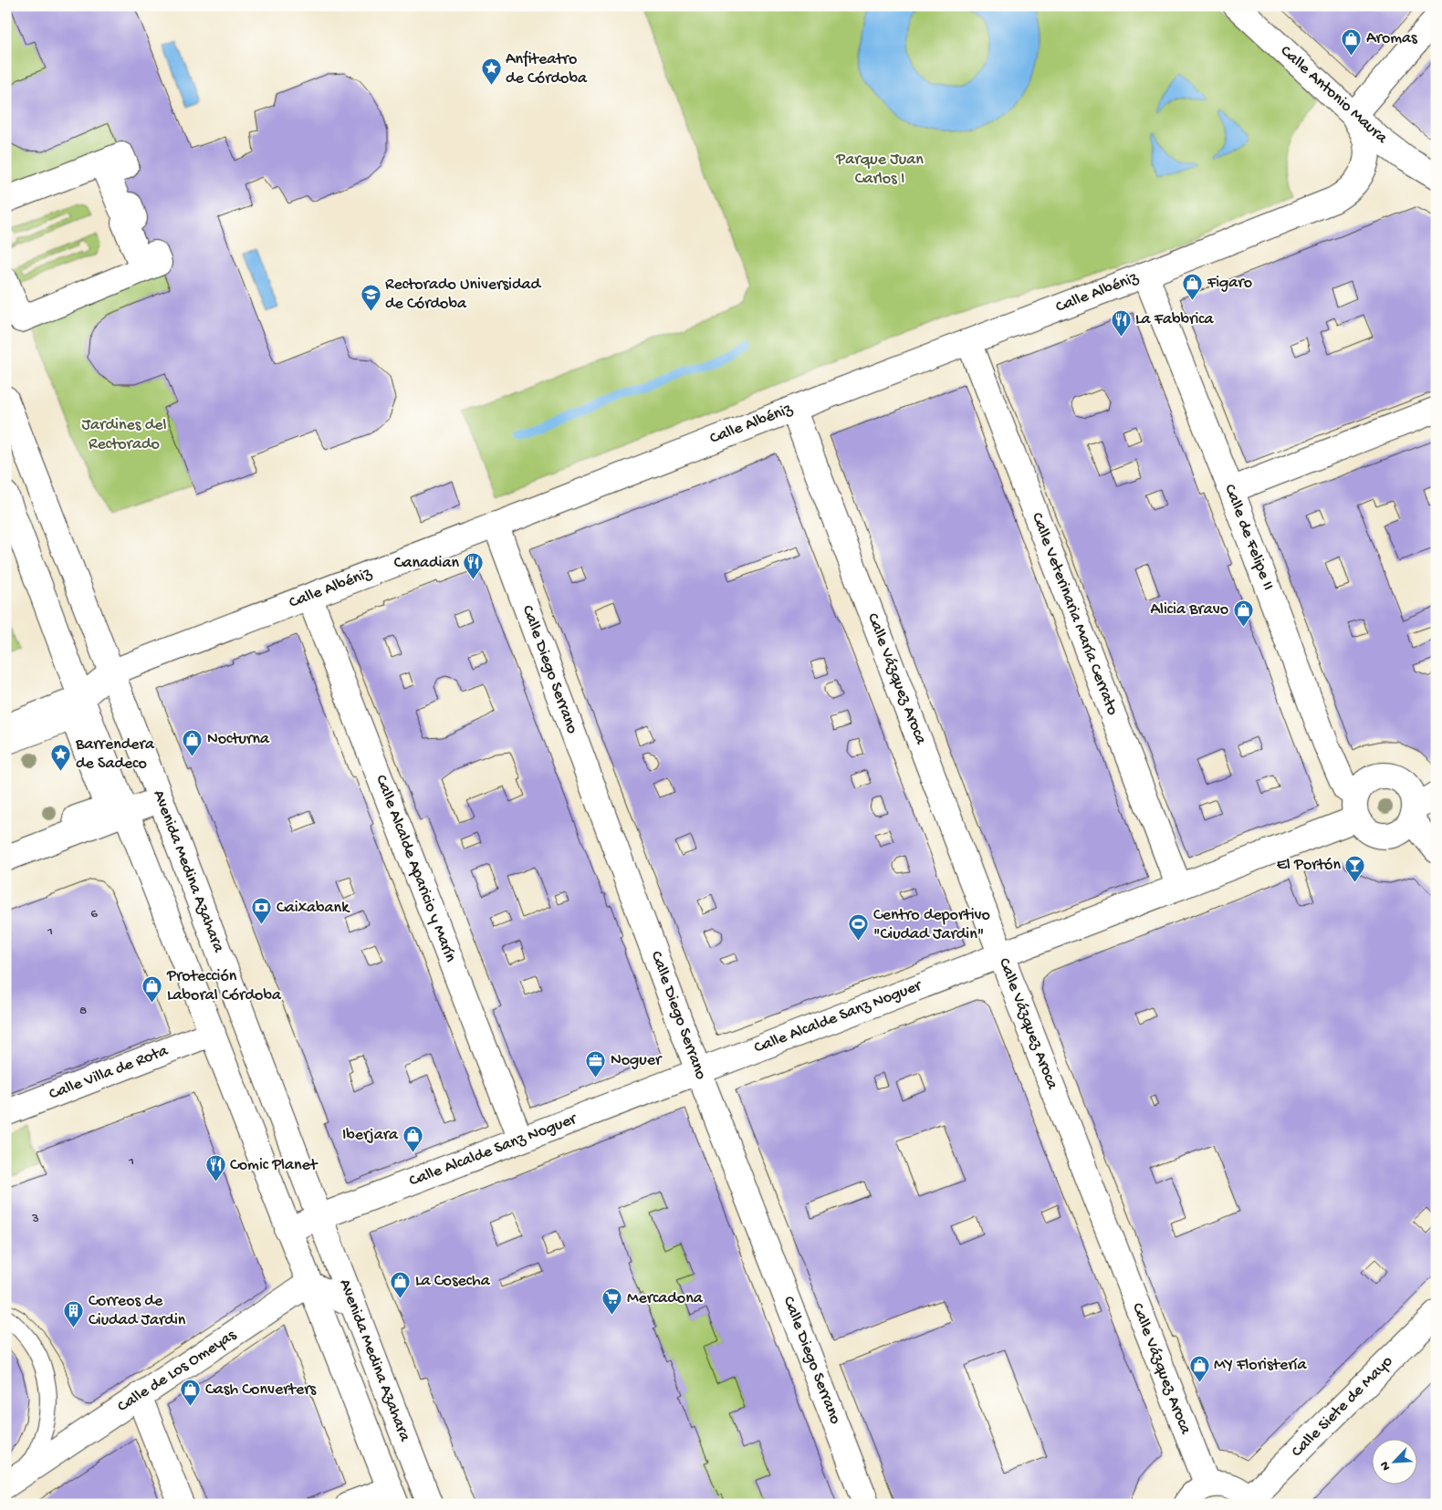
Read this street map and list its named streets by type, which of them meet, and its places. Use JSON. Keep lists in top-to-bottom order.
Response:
{
  "streets": {
    "street": [
      "Calle Antonio Maura",
      "Calle Albéniz",
      "Calle de Felipe II",
      "Calle Veterinaria María Cerrato",
      "Calle Diego Serrano",
      "Calle Vázquez Aroca",
      "Calle Alcalde Aparicio y Marín",
      "Avenida Medina Azahara",
      "Calle Alcalde Sanz Noguer",
      "Calle Villa de Rota",
      "Calle de Los Omeyas",
      "Calle Siete de Mayo"
    ]
  },
  "crossings": [
    ["Calle Antonio Maura", "Calle Albéniz"],
    ["Calle Albéniz", "Calle de Felipe II"],
    ["Calle Albéniz", "Calle Veterinaria María Cerrato"],
    ["Calle Albéniz", "Calle Diego Serrano"],
    ["Calle Albéniz", "Calle Vázquez Aroca"],
    ["Calle Albéniz", "Calle Alcalde Aparicio y Marín"],
    ["Calle Albéniz", "Avenida Medina Azahara"],
    ["Calle de Felipe II", "Calle Alcalde Sanz Noguer"],
    ["Calle Veterinaria María Cerrato", "Calle Alcalde Sanz Noguer"],
    ["Calle Diego Serrano", "Calle Alcalde Sanz Noguer"],
    ["Calle Vázquez Aroca", "Calle Alcalde Sanz Noguer"],
    ["Calle Alcalde Aparicio y Marín", "Calle Alcalde Sanz Noguer"],
    ["Avenida Medina Azahara", "Calle Alcalde Sanz Noguer"],
    ["Avenida Medina Azahara", "Calle Villa de Rota"],
    ["Avenida Medina Azahara", "Calle de Los Omeyas"]
  ],
  "parks": ["Parque Juan Carlos I", "Jardines del Rectorado"],
  "places": {
    "shop": [
      "Aromas",
      "Figaro",
      "Alicia Bravo",
      "Nocturna",
      "Protección Laboral Córdoba",
      "Iberjara",
      "La Cosecha",
      "MY Floristería",
      "Cash Converters"
    ],
    "place": ["Anfiteatro de Córdoba", "Barrendera de Sadeco"],
    "school or university": ["Rectorado Universidad de Córdoba"],
    "restaurant": ["La Fabbrica", "Canadian", "Comic Planet"],
    "bar": ["El Portón"],
    "bank": ["Caixabank"],
    "sports": ["Centro deportivo \"Ciudad Jardin\""],
    "office": ["Noguer"],
    "supermarket": ["Mercadona"],
    "building": ["Correos de Ciudad Jardin"]
  },
  "house_numbers": [
    "6",
    "1",
    "8",
    "1",
    "3"
  ],
  "north": "bottom left"
}
